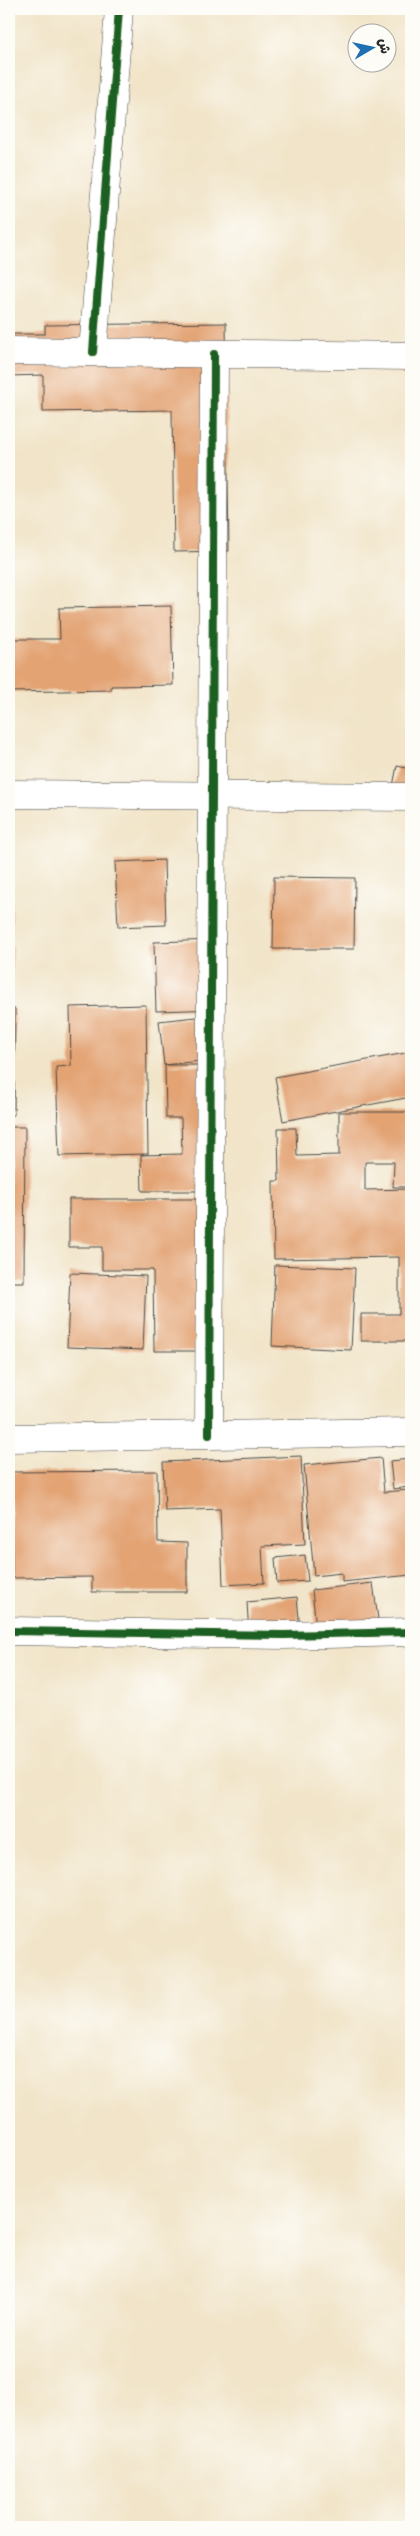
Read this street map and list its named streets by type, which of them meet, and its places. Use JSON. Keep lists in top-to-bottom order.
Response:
{
  "north": "right"
}
